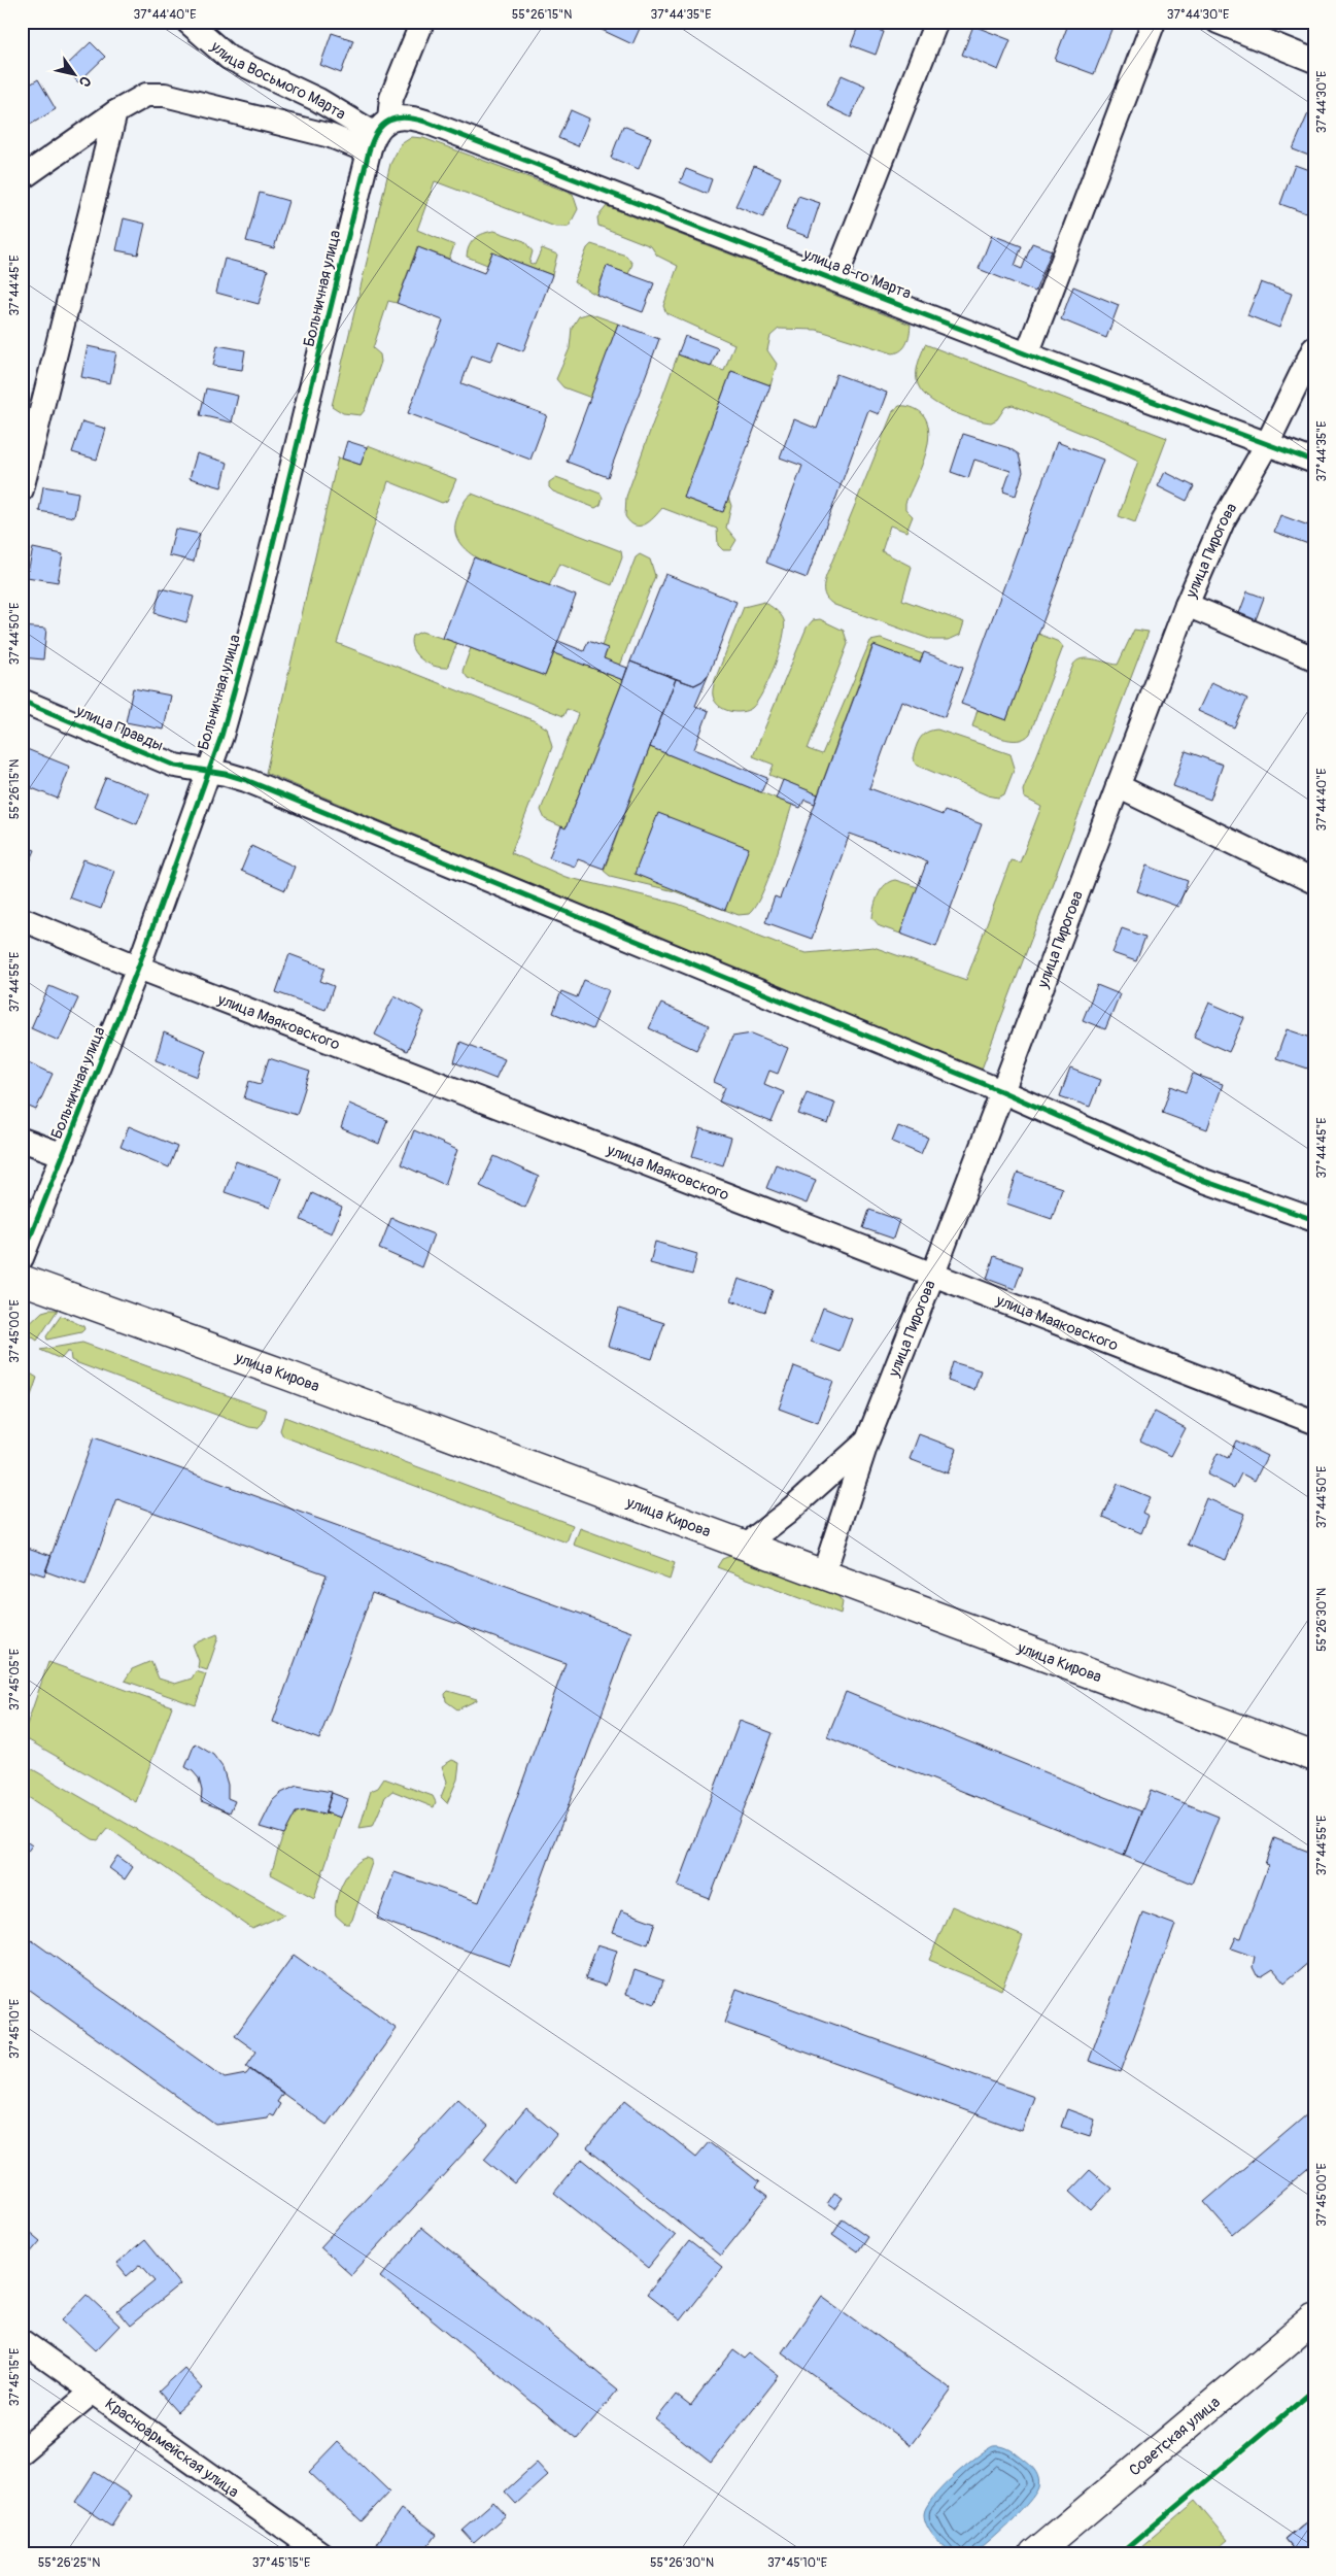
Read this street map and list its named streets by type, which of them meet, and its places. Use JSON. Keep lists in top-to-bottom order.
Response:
{
  "streets": {
    "street": [
      "улица Восьмого Марта",
      "улица 8-го Марта",
      "Больничная улица",
      "улица Пирогова",
      "улица Правды",
      "улица Маяковского",
      "улица Кирова",
      "Советская улица",
      "Красноармейская улица"
    ]
  },
  "crossings": [
    ["улица Восьмого Марта", "улица 8-го Марта"],
    ["улица Восьмого Марта", "Больничная улица"],
    ["улица 8-го Марта", "Больничная улица"],
    ["улица 8-го Марта", "улица Пирогова"],
    ["Больничная улица", "улица Правды"],
    ["Больничная улица", "улица Маяковского"],
    ["улица Пирогова", "улица Правды"],
    ["улица Пирогова", "улица Маяковского"],
    ["улица Пирогова", "улица Кирова"]
  ],
  "north": "bottom right",
  "coordinates": [
    "37°44'40\"E",
    "55°26'15\"N",
    "37°44'35\"E",
    "37°44'30\"E",
    "37°44'45\"E",
    "37°44'50\"E",
    "37°44'55\"E",
    "37°45'00\"E",
    "55°26'30\"N",
    "37°45'05\"E",
    "37°45'10\"E",
    "37°45'15\"E",
    "55°26'25\"N"
  ]
}
